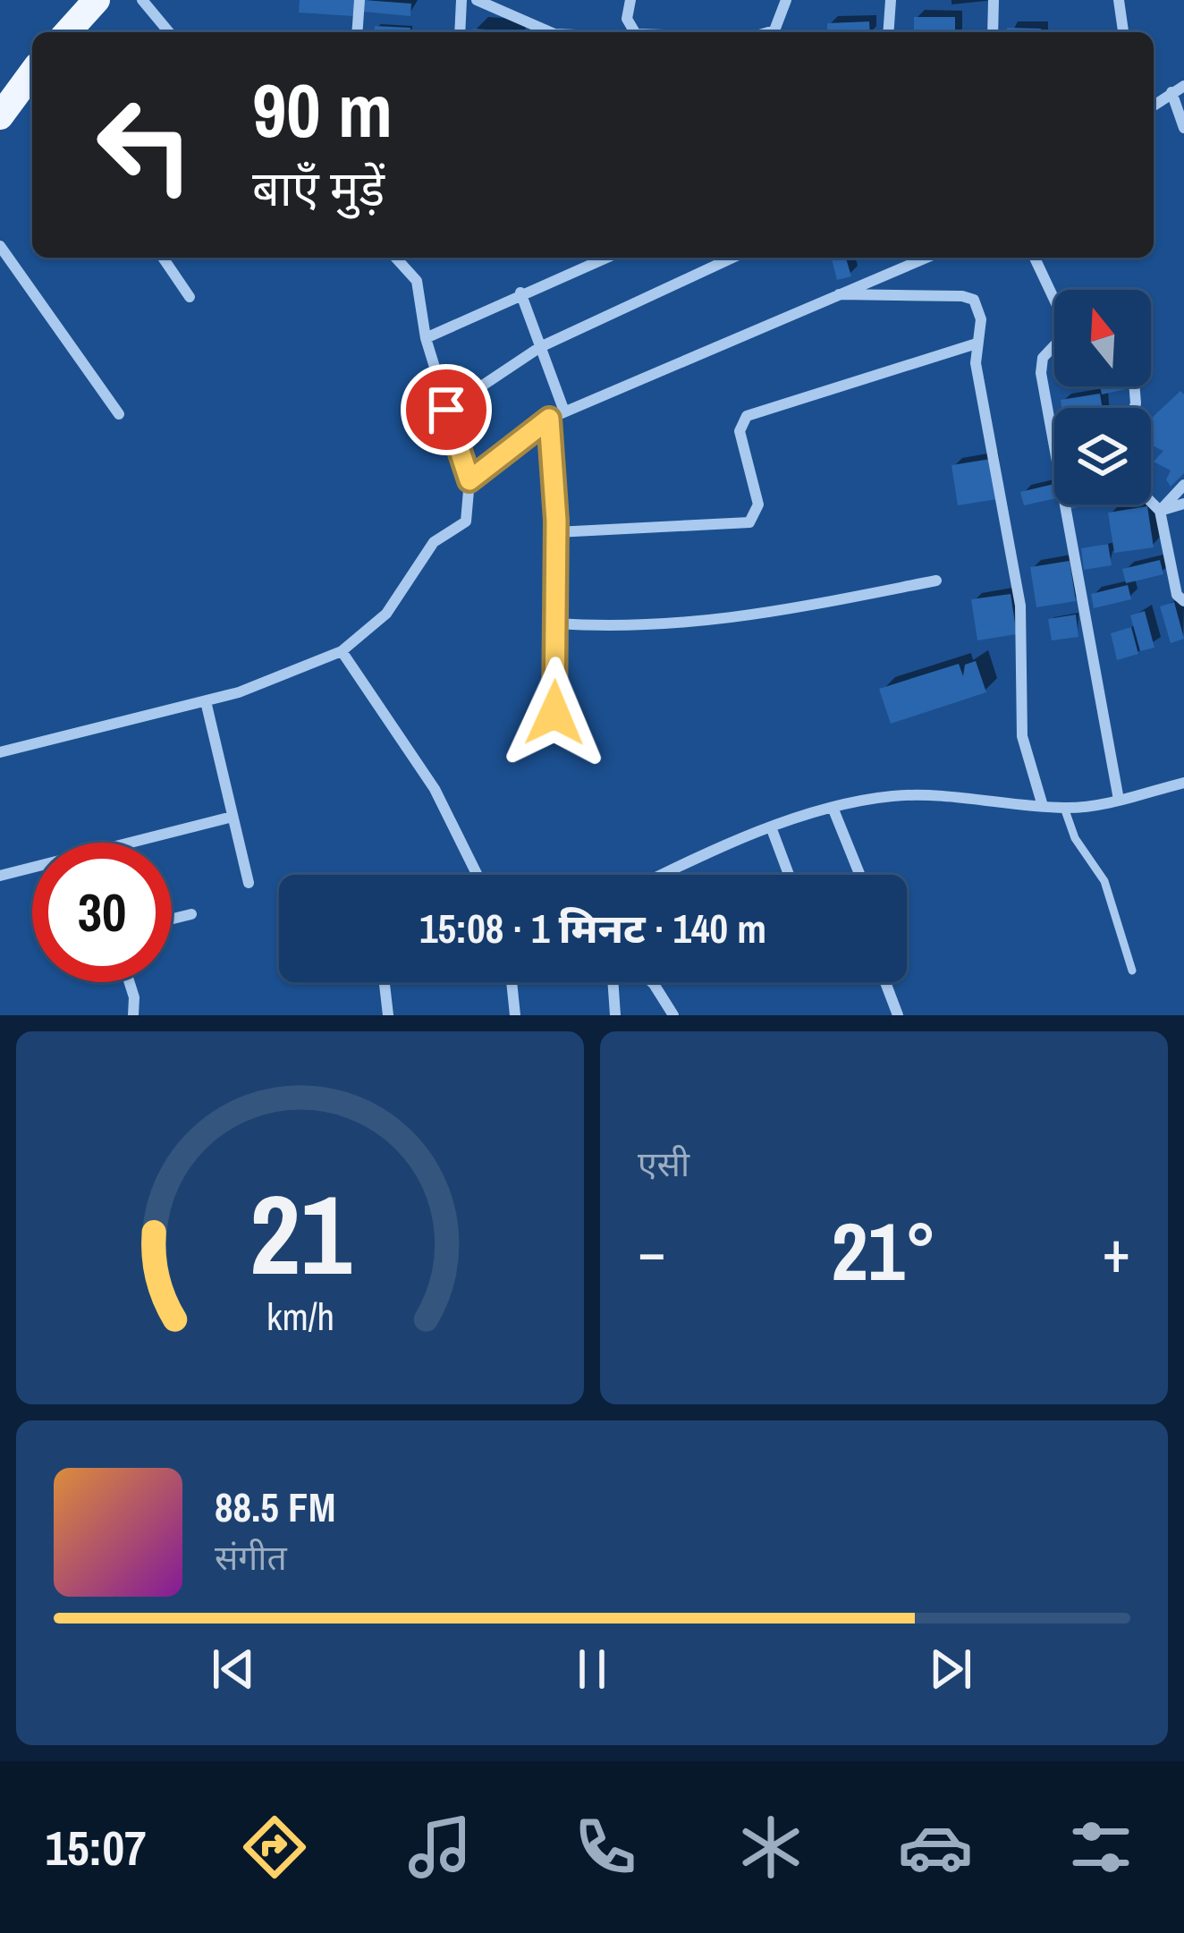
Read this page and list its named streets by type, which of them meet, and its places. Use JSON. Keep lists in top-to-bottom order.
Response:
{
  "north": "top",
  "page": {
    "turn": ["90 m", "बाएँ मुड़ें"],
    "limit": "30",
    "trip": "15:08 · 1 मिनट · 140 m",
    "tile": "एसी",
    "heat": ["−", "21°", "+"],
    "song": ["88.5 FM", "संगीत"],
    "tabs": "15:07",
    "gauge": ["21", "km/h"]
  }
}
